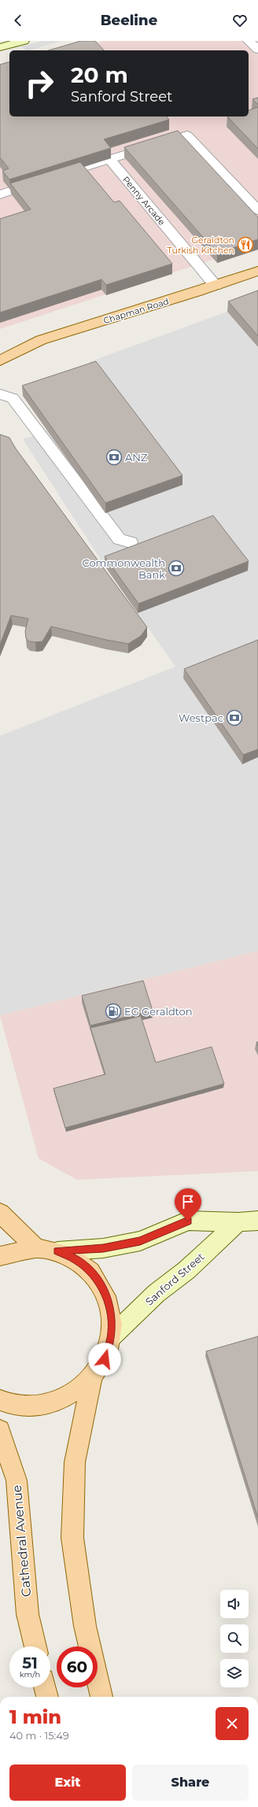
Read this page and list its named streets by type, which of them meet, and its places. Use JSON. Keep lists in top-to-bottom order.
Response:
{
  "streets": {
    "main road": ["Chapman Road", "Cathedral Avenue"],
    "street": ["Sanford Street"],
    "lane": ["Penny Arcade"]
  },
  "crossings": [
    ["Penny Arcade", "Chapman Road"]
  ],
  "places": {
    "restaurant": ["Geraldton Turkish Kitchen"],
    "bank": ["ANZ", "Commonwealth Bank", "Westpac"],
    "fuel station": ["EG Geraldton"]
  },
  "page": {
    "header": "Beeline",
    "turn": ["20 m", "Sanford Street"],
    "speed": "51 km/h",
    "limit": "60",
    "heading": ["1 min", "40 m · 15:49"],
    "buttons": ["Exit", "Share"]
  }
}
